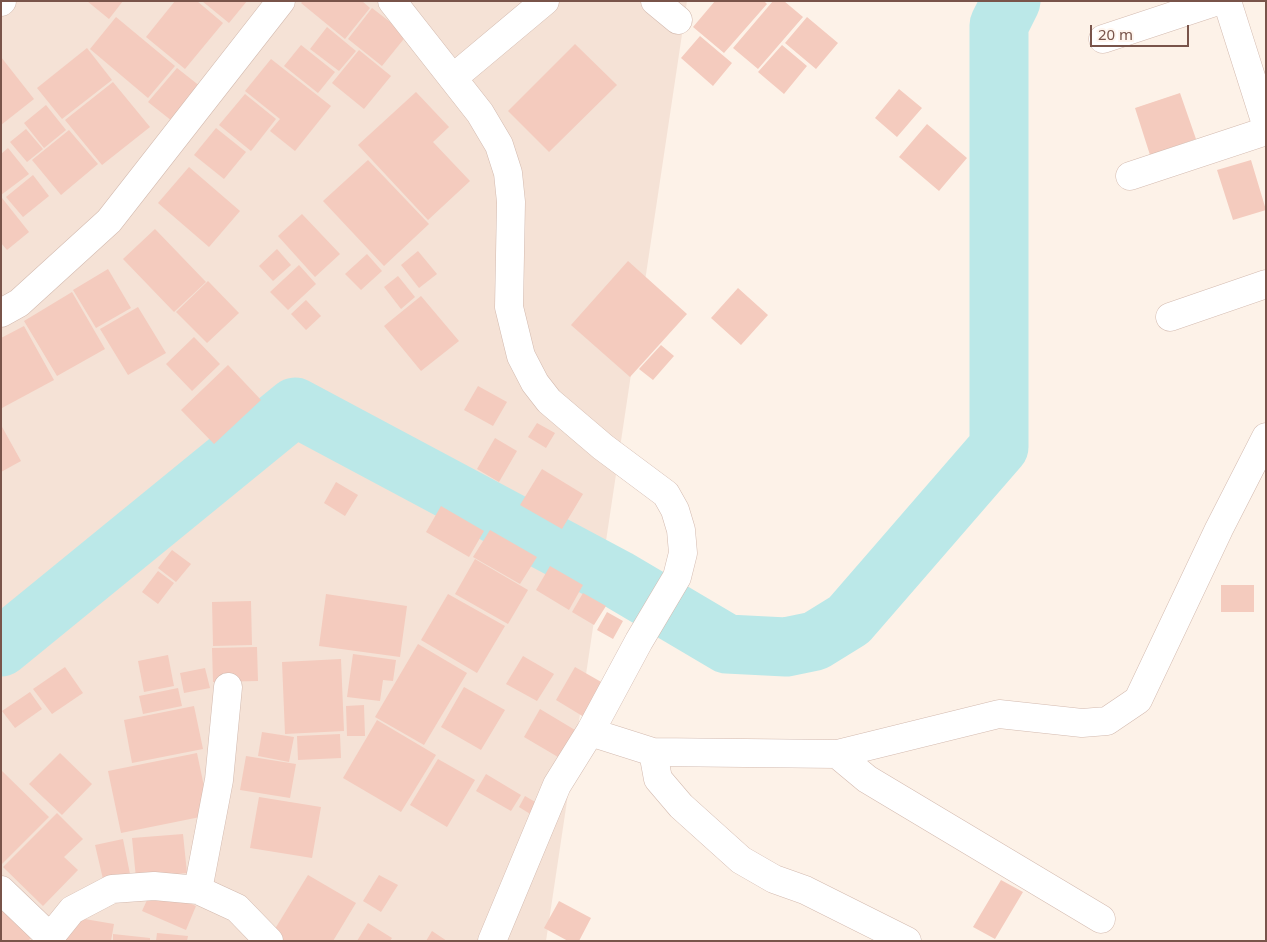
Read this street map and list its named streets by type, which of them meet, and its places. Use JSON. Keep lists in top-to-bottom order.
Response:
{
  "scale_bar": "20 m"
}
